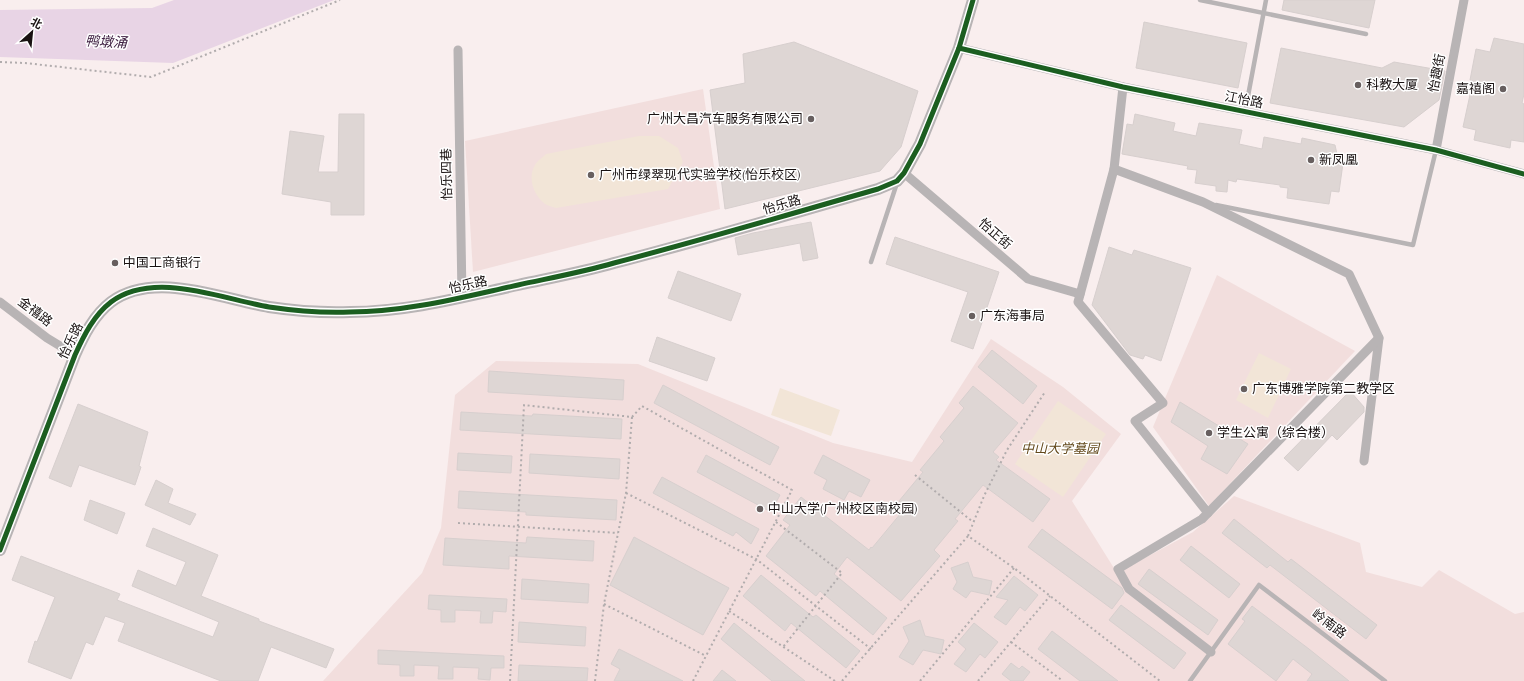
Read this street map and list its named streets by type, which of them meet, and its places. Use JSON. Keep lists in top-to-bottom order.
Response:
{
  "streets": {
    "street": [
      "怡趣街",
      "江怡路",
      "怡乐四巷",
      "怡乐路",
      "怡正街",
      "金禧路"
    ],
    "lane": ["岭南路"]
  },
  "crossings": [
    ["怡趣街", "江怡路"],
    ["怡乐四巷", "怡乐路"],
    ["怡乐路", "怡正街"],
    ["怡乐路", "金禧路"]
  ],
  "water": ["鸭墩涌"],
  "parks": ["中山大学墓园"],
  "places": [
    "科教大厦",
    "嘉禧阁",
    "广州大昌汽车服务有限公司",
    "新凤凰",
    "广州市绿翠现代实验学校(怡乐校区)",
    "中国工商银行",
    "广东海事局",
    "广东博雅学院第二教学区",
    "学生公寓（综合楼）",
    "中山大学(广州校区南校园)"
  ],
  "north": "top right"
}
